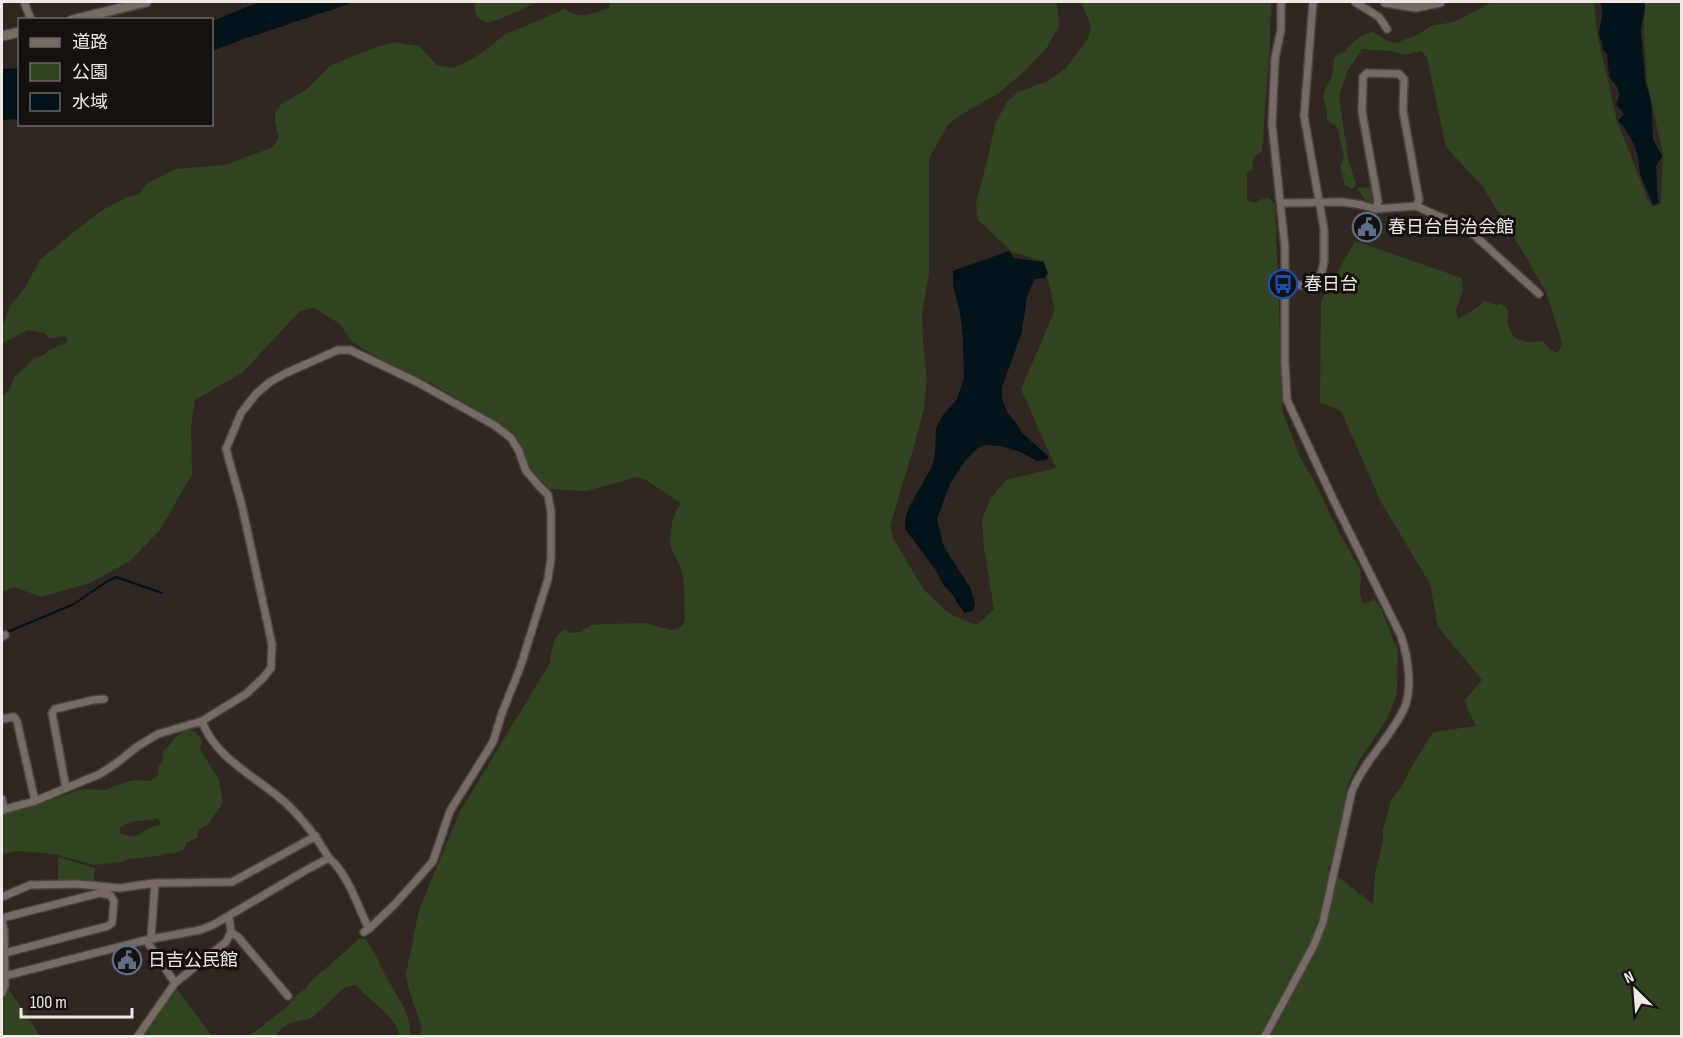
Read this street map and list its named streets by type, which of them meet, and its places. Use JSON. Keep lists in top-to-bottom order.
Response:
{
  "places": {
    "public building": ["春日台自治会館", "日吉公民館"],
    "bus stop": ["春日台"]
  },
  "legend": ["道路", "公園", "水域"],
  "scale_bar": "100 m",
  "north": "top left"
}
